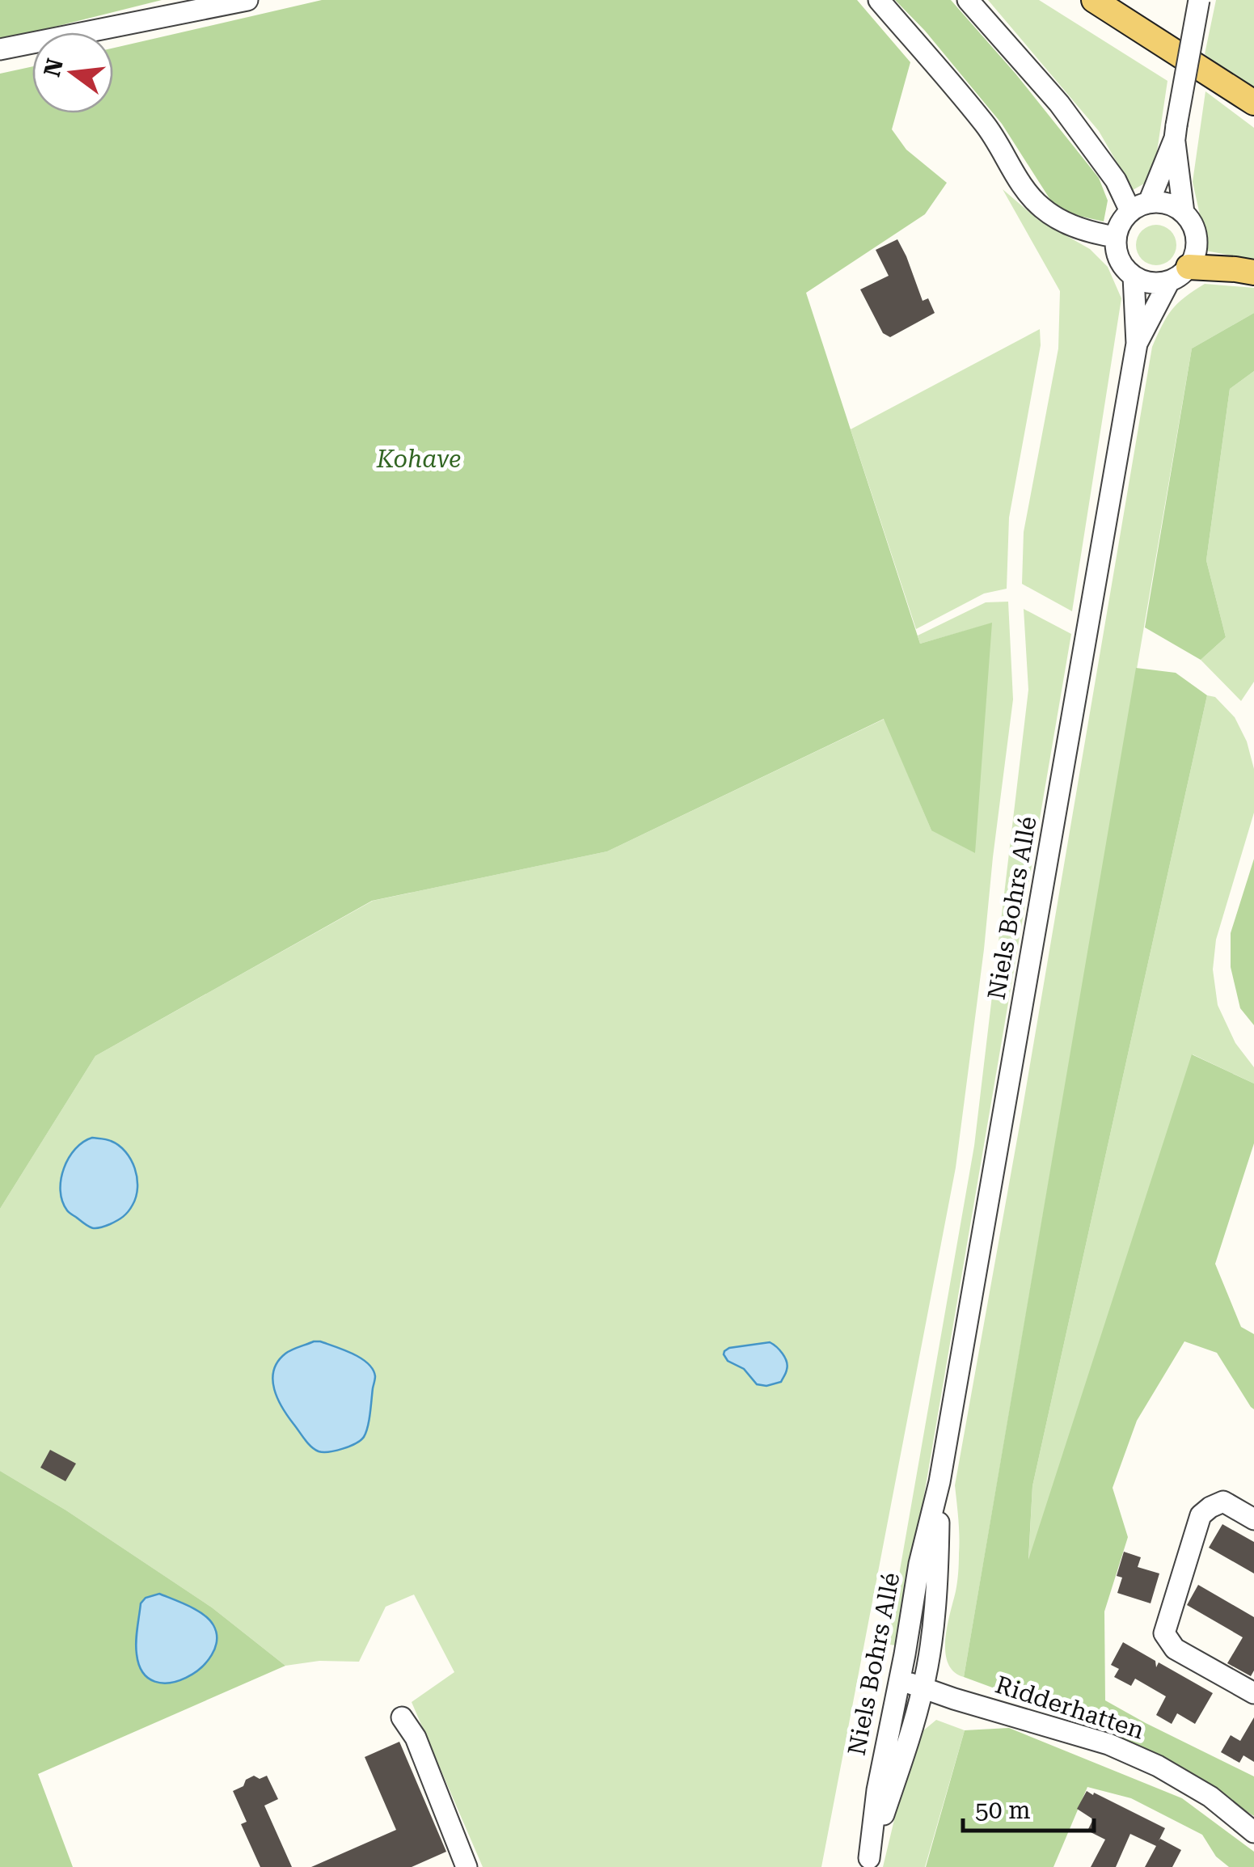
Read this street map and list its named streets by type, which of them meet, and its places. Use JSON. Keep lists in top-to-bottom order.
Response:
{
  "streets": {
    "street": ["Niels Bohrs Allé", "Ridderhatten"]
  },
  "crossings": [
    ["Niels Bohrs Allé", "Ridderhatten"]
  ],
  "parks": ["Kohave"],
  "scale_bar": "50 m",
  "north": "left"
}
